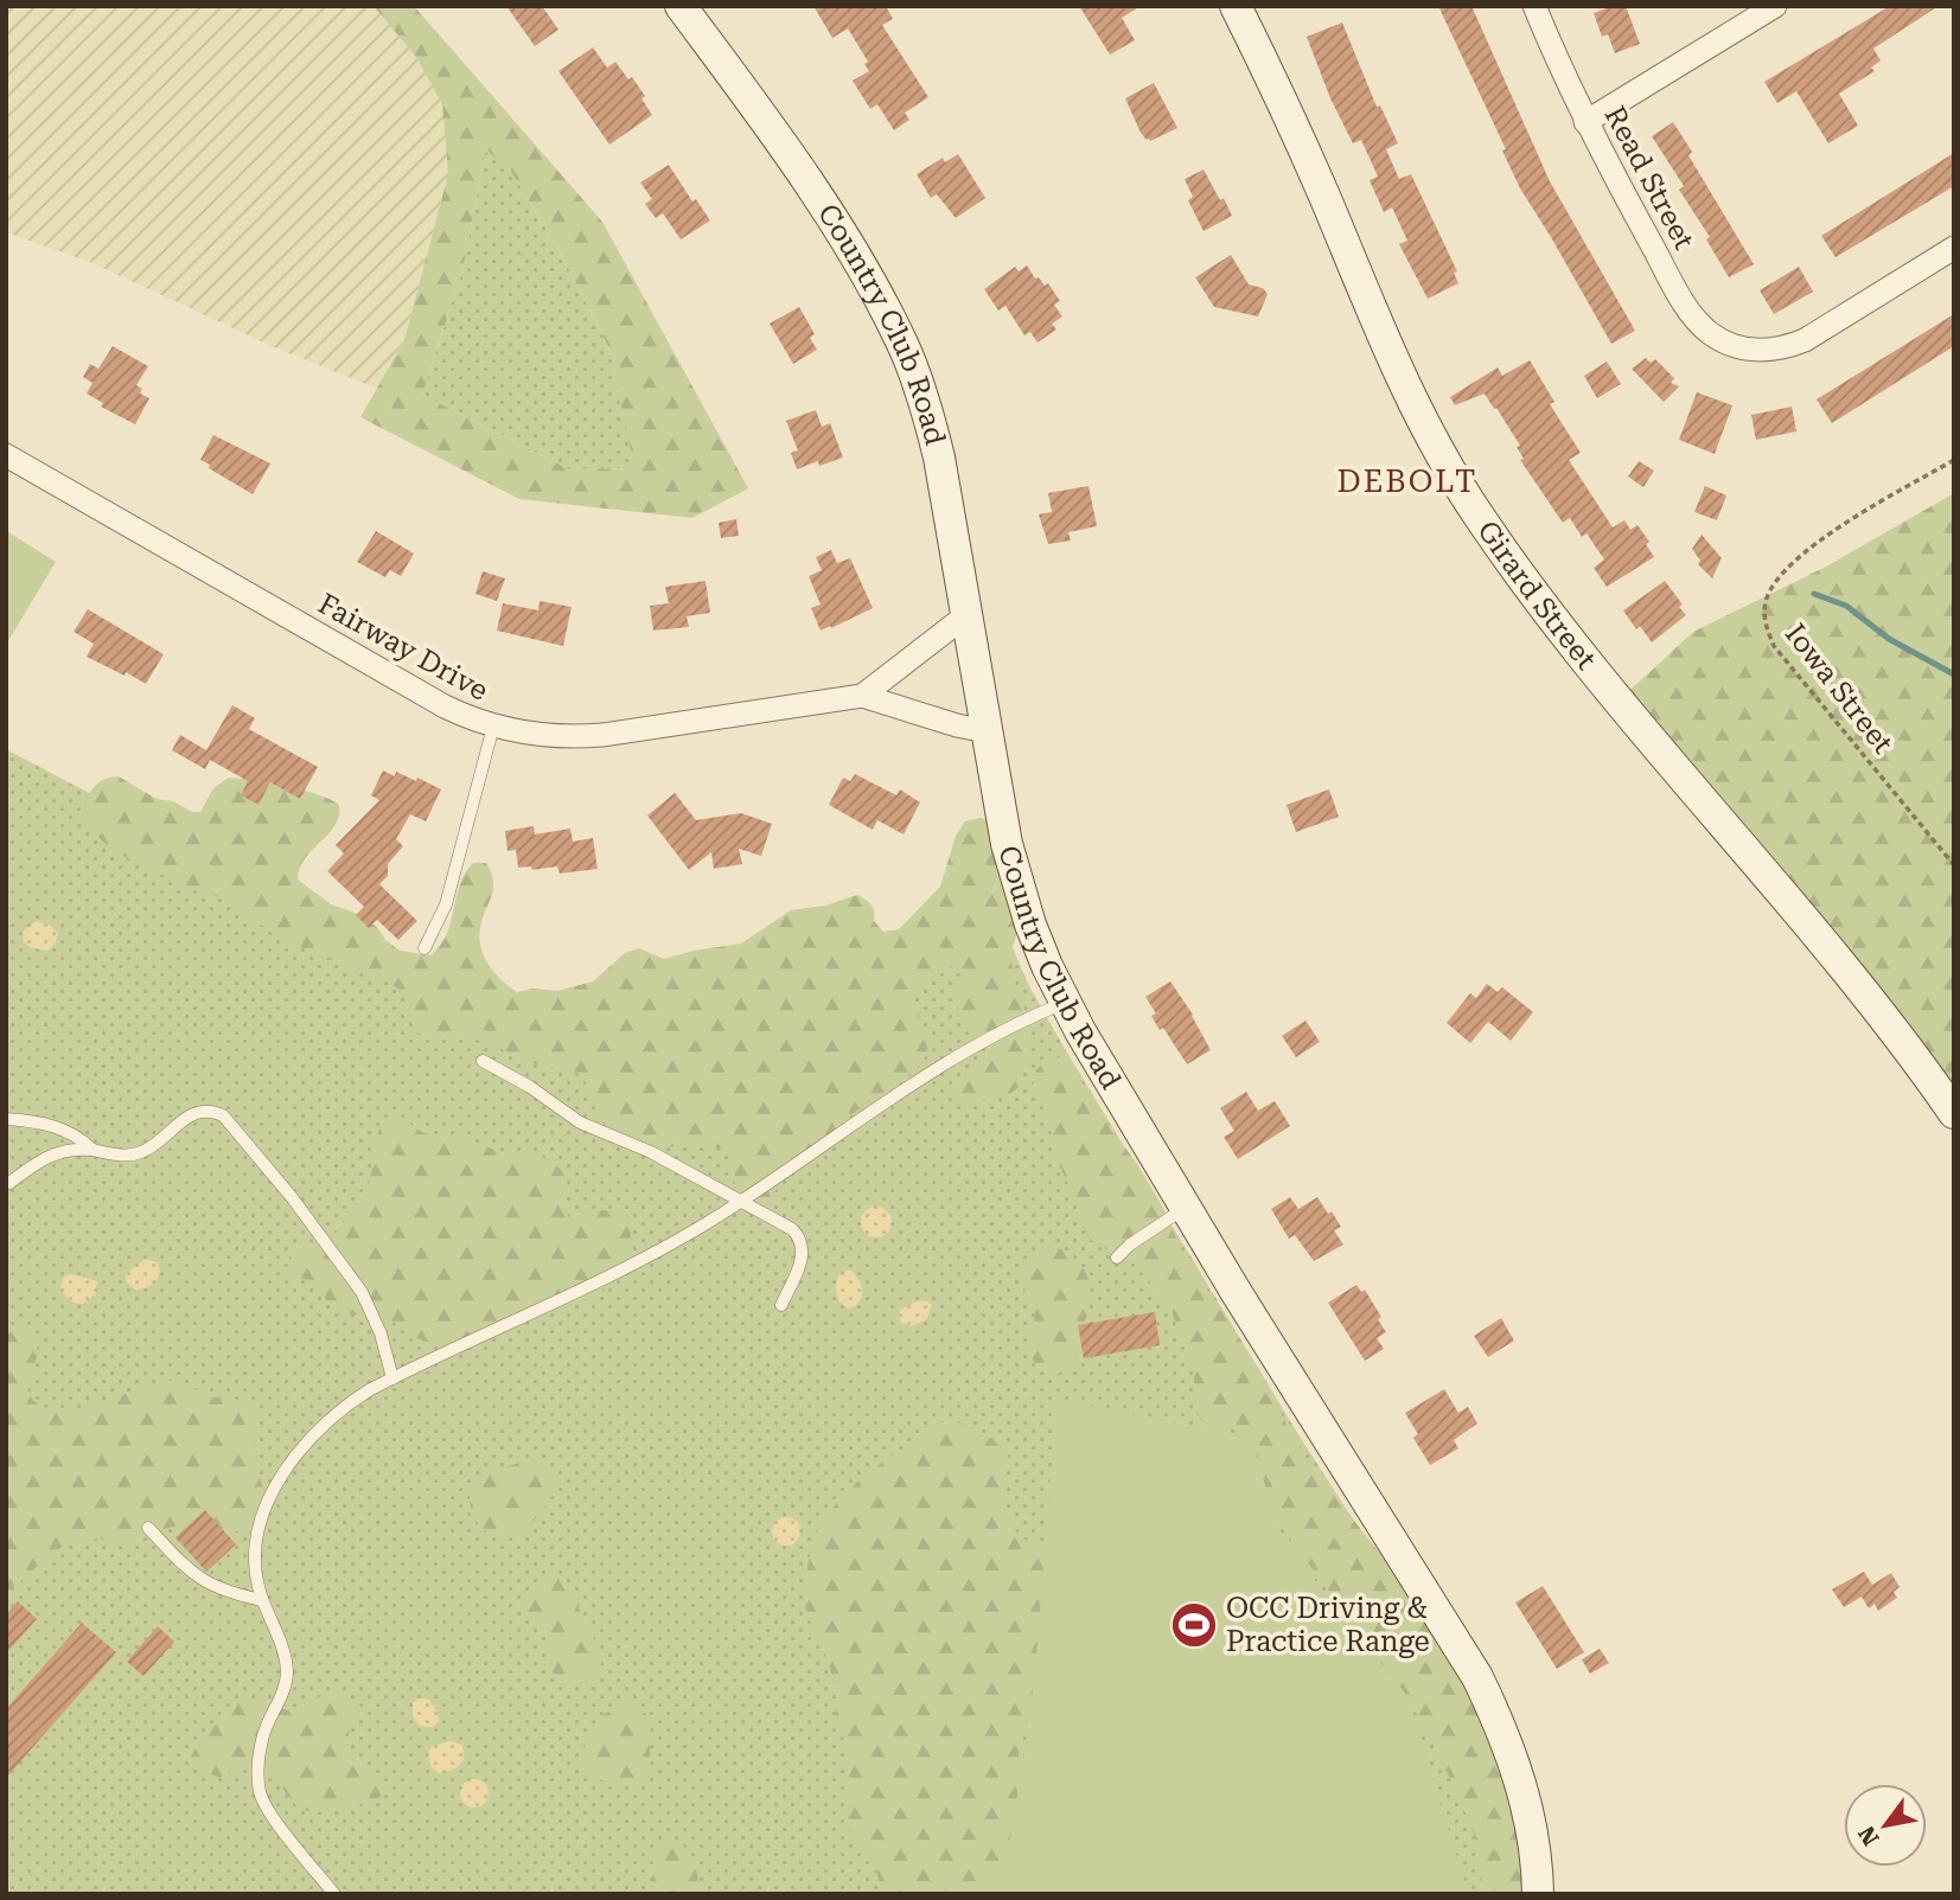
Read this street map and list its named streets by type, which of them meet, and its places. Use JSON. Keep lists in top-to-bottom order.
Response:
{
  "streets": {
    "street": [
      "Read Street",
      "Country Club Road",
      "Girard Street",
      "Fairway Drive"
    ],
    "path": ["Iowa Street"]
  },
  "crossings": [
    ["Country Club Road", "Fairway Drive"]
  ],
  "districts": ["DEBOLT"],
  "places": {
    "sports": ["OCC Driving & Practice Range"]
  },
  "north": "bottom left"
}
